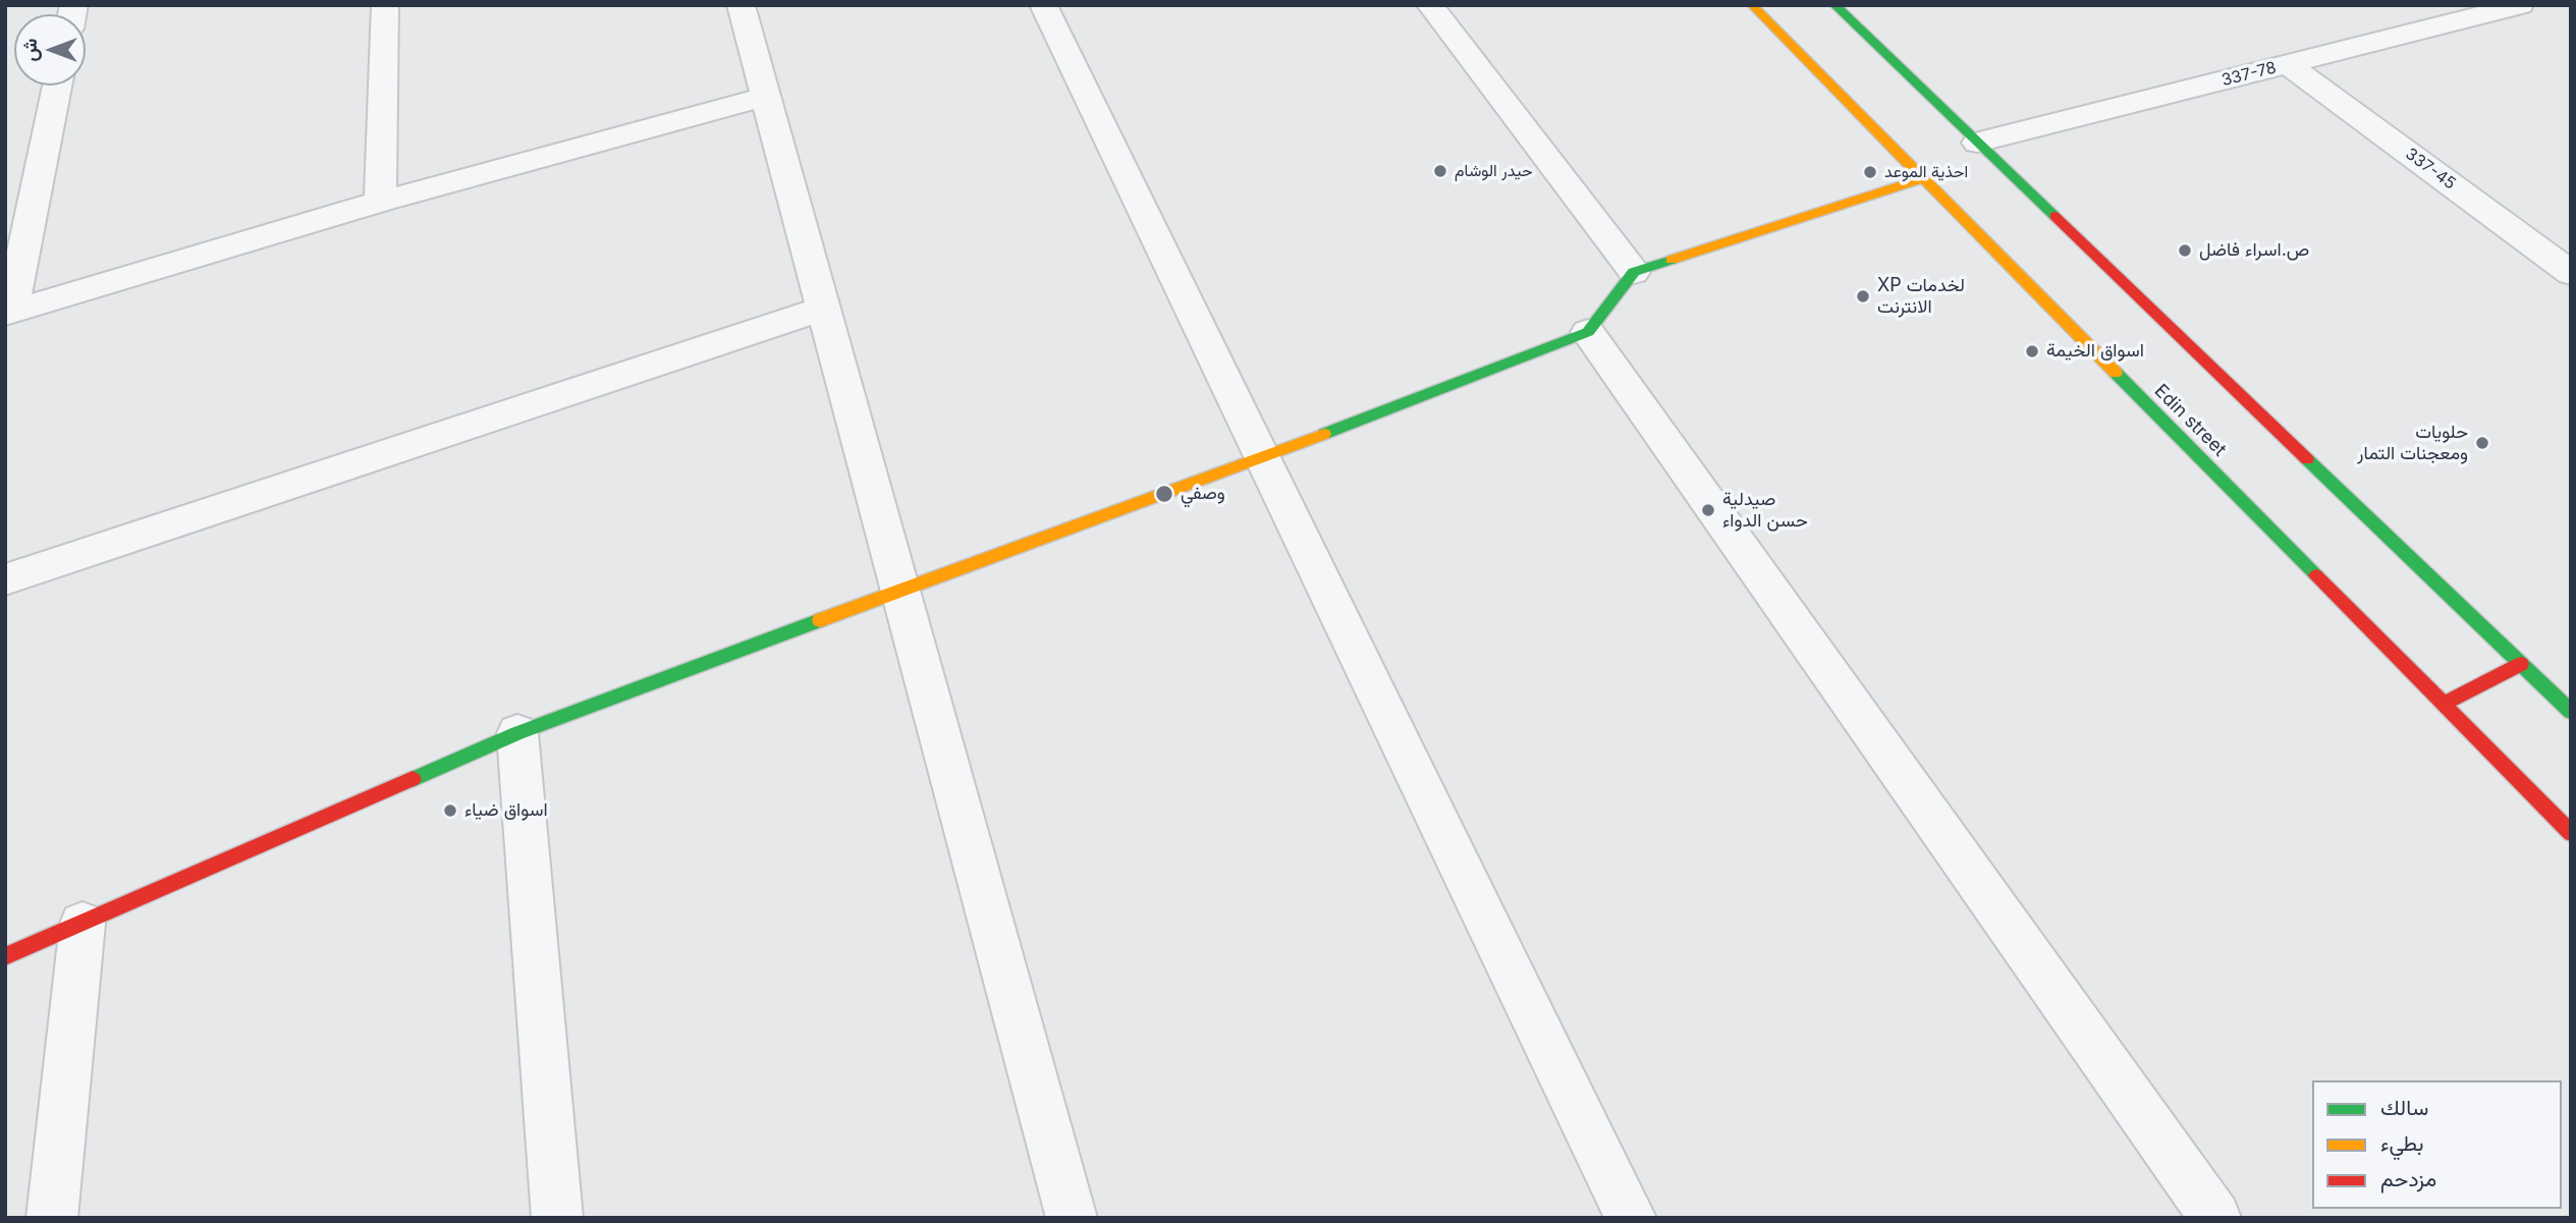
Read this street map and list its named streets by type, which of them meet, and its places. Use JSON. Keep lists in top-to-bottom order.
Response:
{
  "streets": {
    "street": ["337-78", "337-45", "Edin street"]
  },
  "crossings": [
    ["337-78", "337-45"]
  ],
  "places": [
    "حيدر الوشام",
    "احذية الموعد",
    "ص.اسراء فاضل",
    "XP لخدمات الانترنت",
    "اسواق الخيمة",
    "حلويات ومعجنات التمار",
    "وصفي",
    "صيدلية حسن الدواء",
    "اسواق ضياء"
  ],
  "legend": ["سالك", "بطيء", "مزدحم"],
  "north": "left"
}
